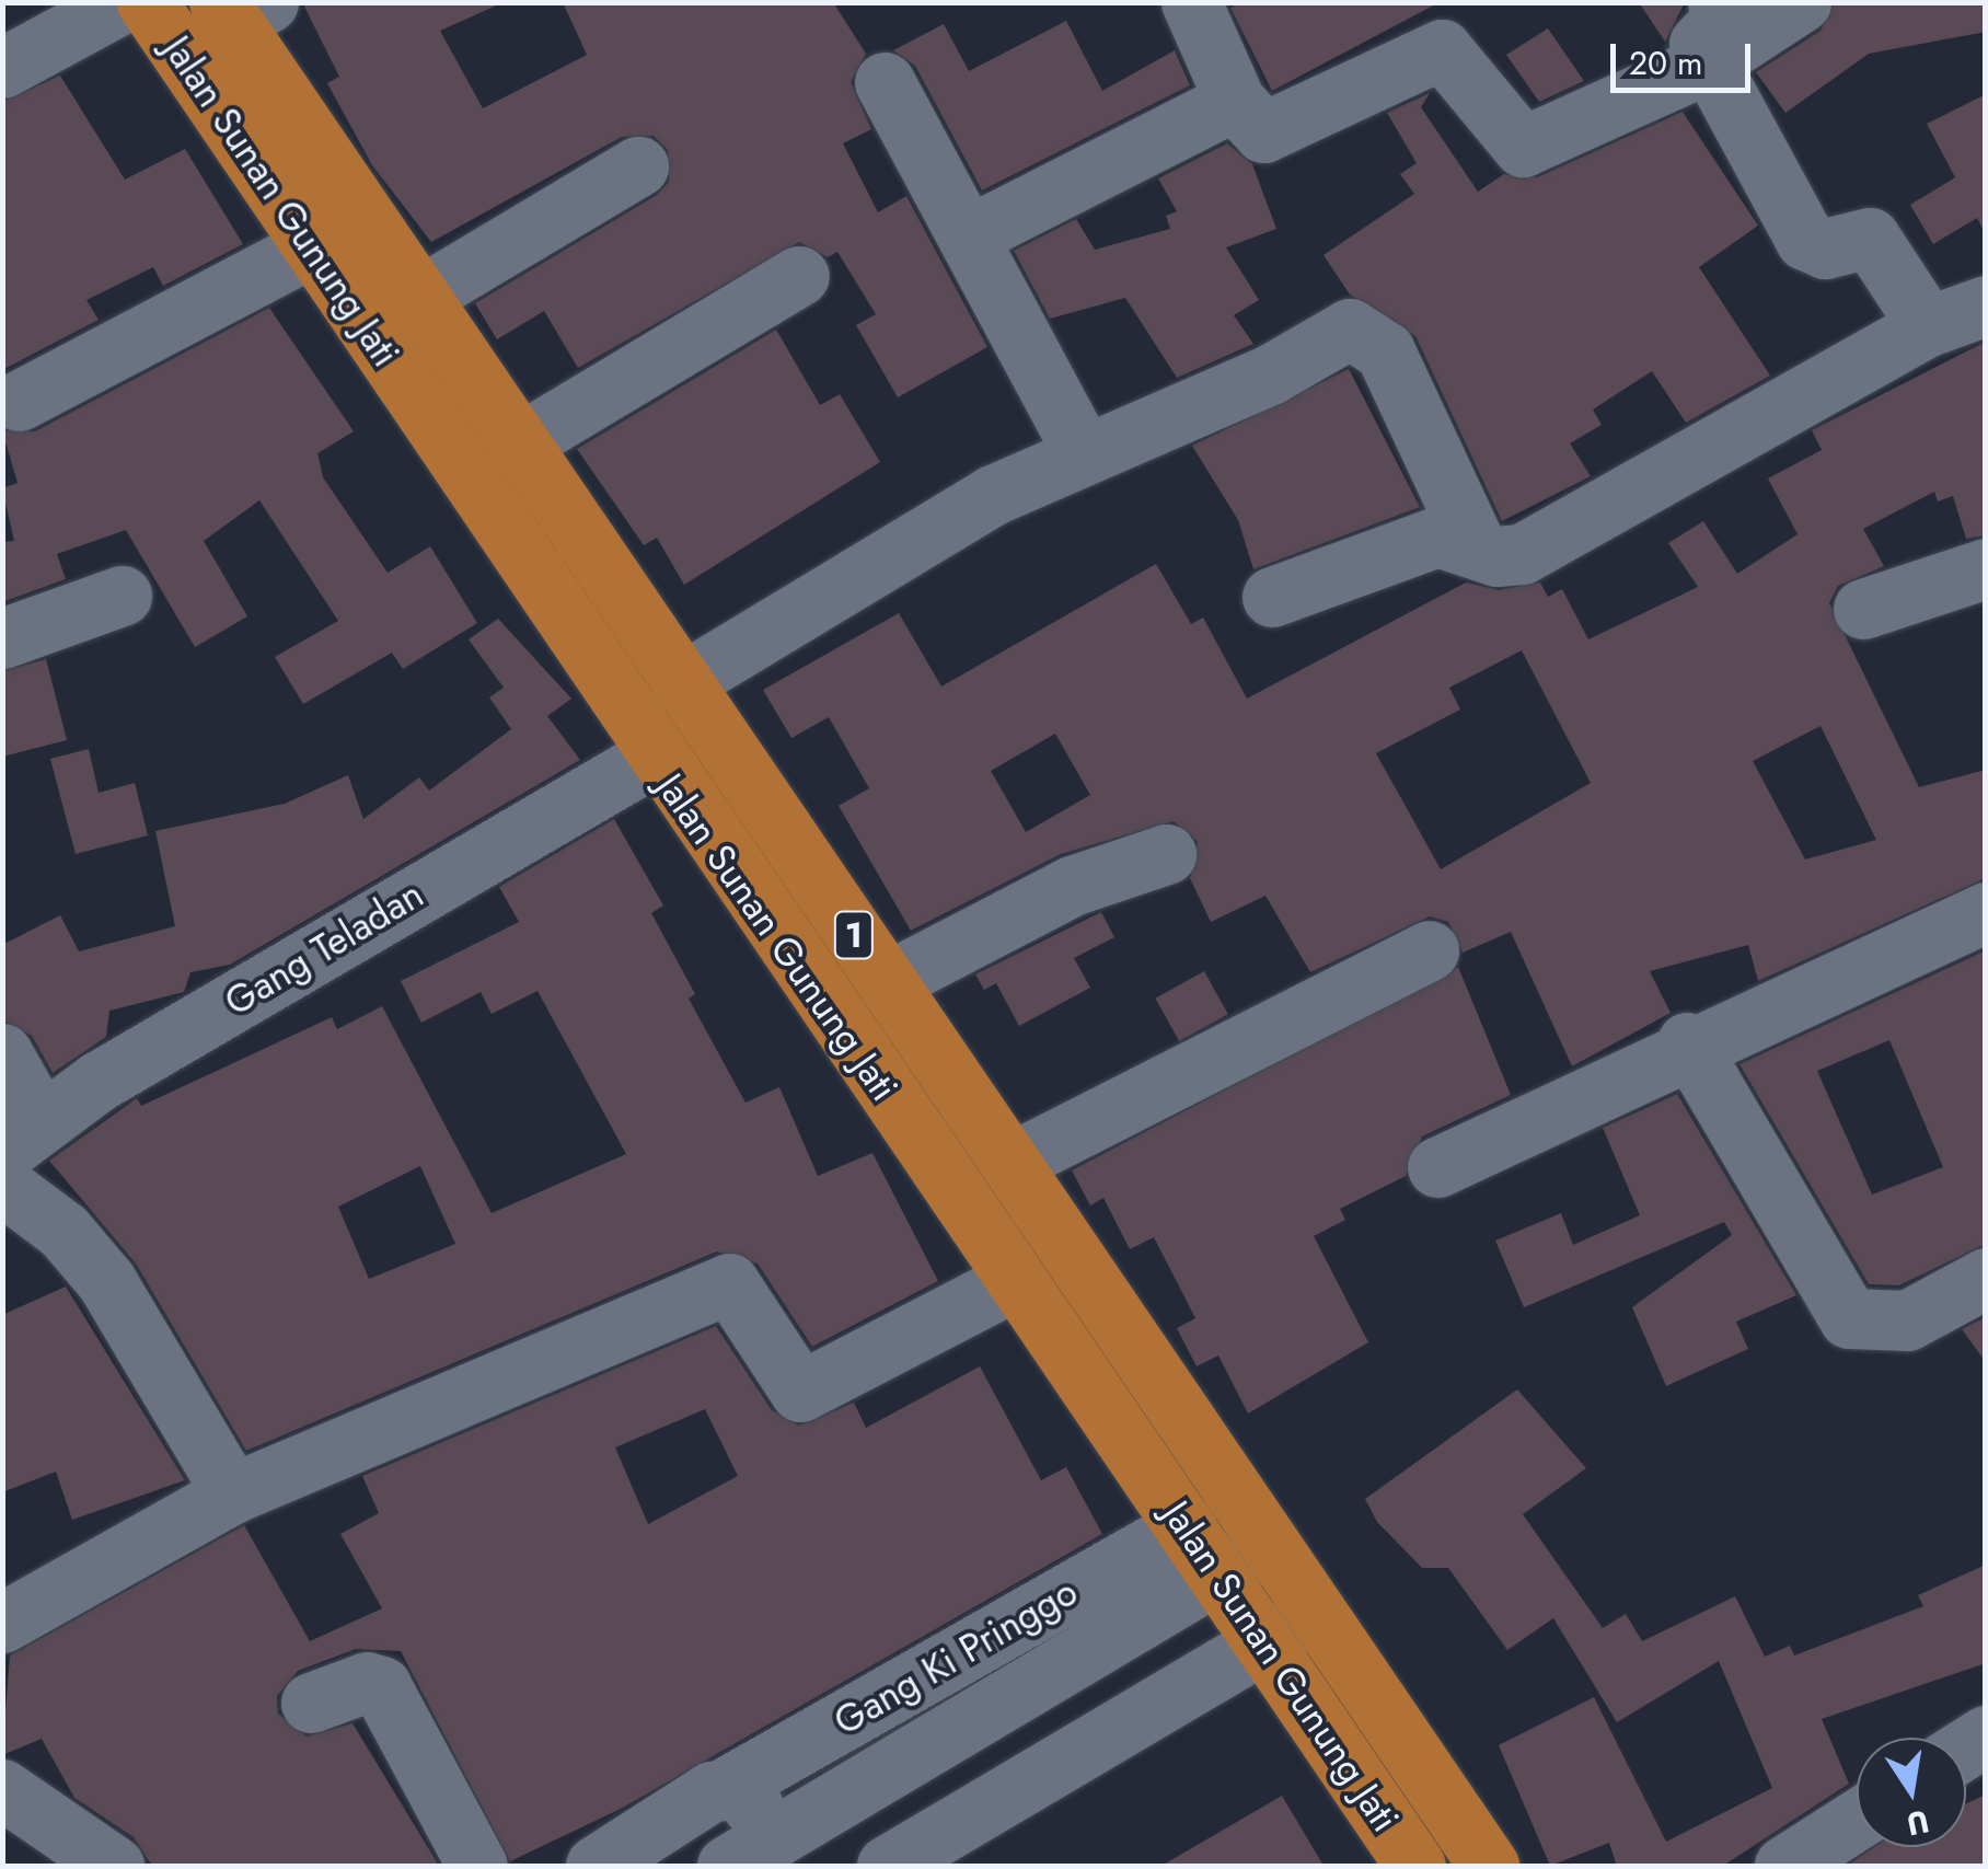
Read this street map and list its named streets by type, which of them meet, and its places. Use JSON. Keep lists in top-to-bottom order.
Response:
{
  "streets": {
    "highway": ["Jalan Sunan Gunung Jati", "1"],
    "street": ["Gang Teladan", "Gang Ki Pringgo"]
  },
  "crossings": [
    ["Jalan Sunan Gunung Jati", "Gang Teladan"],
    ["Jalan Sunan Gunung Jati", "Gang Ki Pringgo"]
  ],
  "scale_bar": "20 m",
  "north": "bottom"
}
